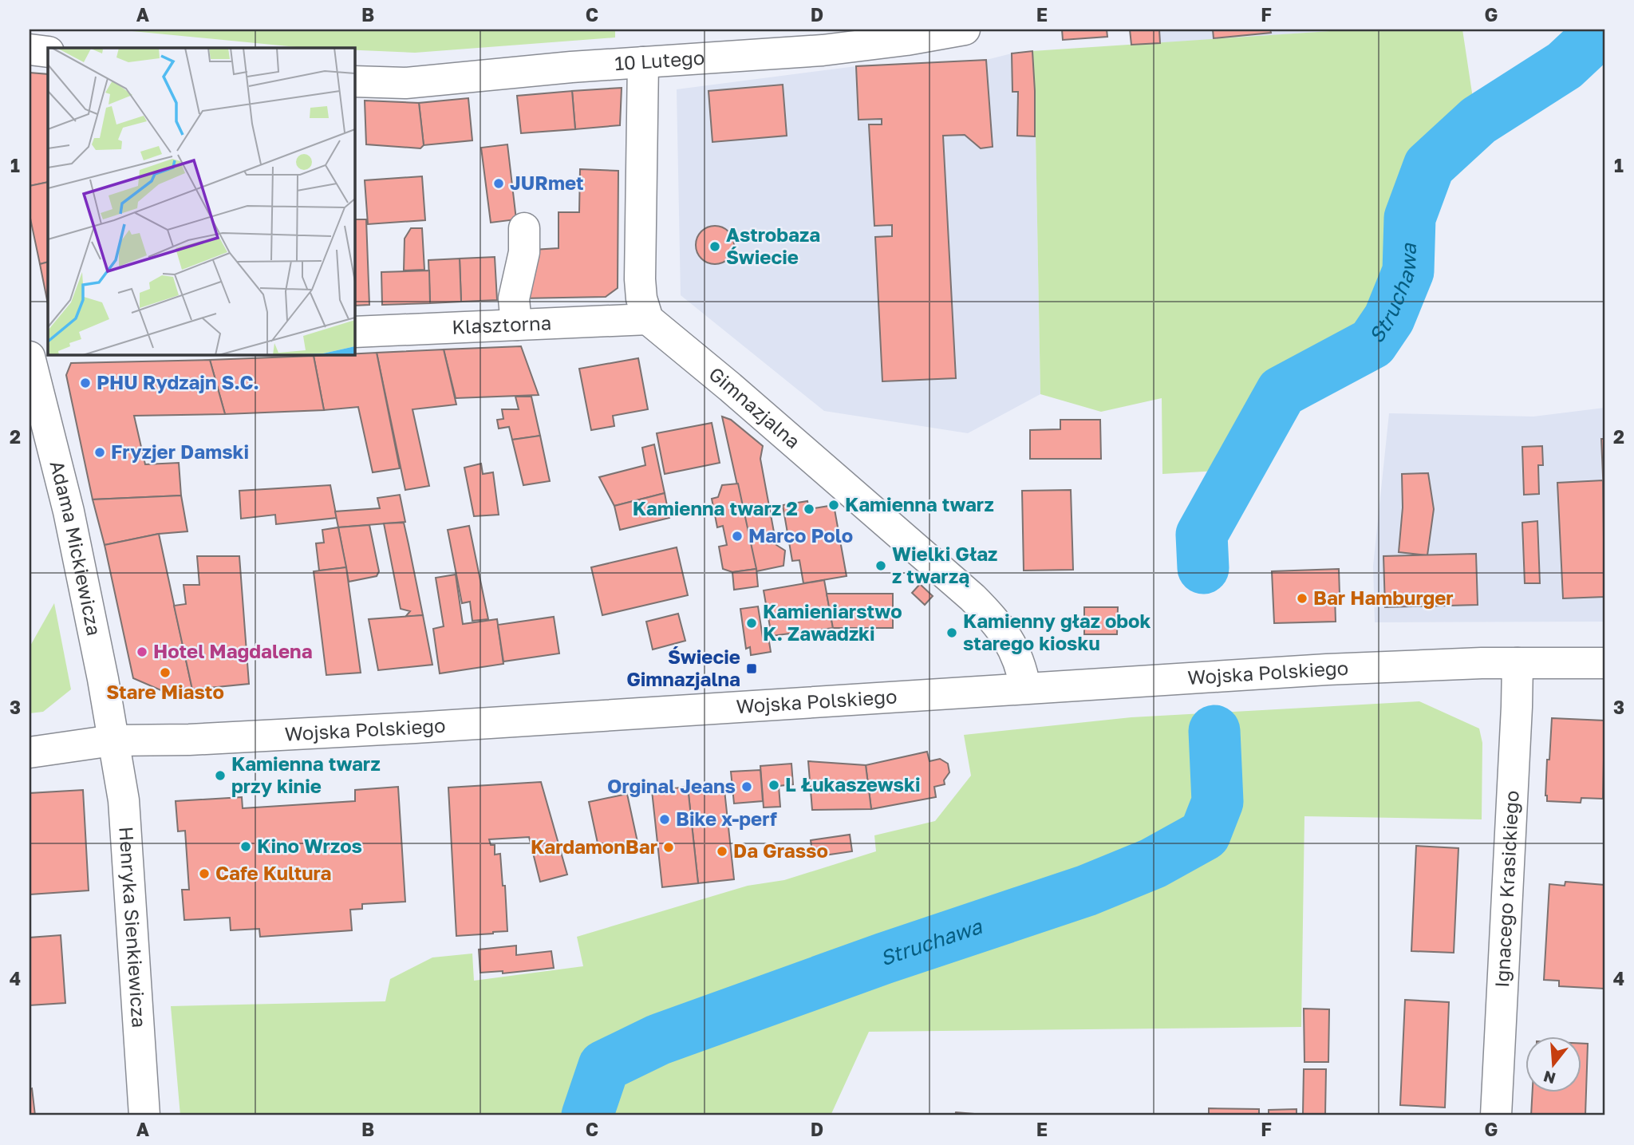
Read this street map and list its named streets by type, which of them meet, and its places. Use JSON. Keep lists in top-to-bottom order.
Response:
{
  "streets": {
    "street": [
      "10 Lutego",
      "Klasztorna",
      "Gimnazjalna",
      "Adama Mickiewicza",
      "Wojska Polskiego",
      "Ignacego Krasickiego",
      "Henryka Sienkiewicza"
    ]
  },
  "crossings": [
    ["Klasztorna", "Gimnazjalna"],
    ["Gimnazjalna", "Wojska Polskiego"],
    ["Adama Mickiewicza", "Wojska Polskiego"],
    ["Adama Mickiewicza", "Henryka Sienkiewicza"],
    ["Wojska Polskiego", "Ignacego Krasickiego"],
    ["Wojska Polskiego", "Henryka Sienkiewicza"]
  ],
  "water": ["Struchawa"],
  "places": {
    "other": [
      "JURmet",
      "Astrobaza Świecie",
      "PHU Rydzajn S.C.",
      "Fryzjer Damski",
      "Kamienna twarz",
      "Kamienna twarz 2",
      "Marco Polo",
      "Wielki Głaz z twarzą",
      "Bar Hamburger",
      "Kamieniarstwo K. Zawadzki",
      "Kamienny głaz obok starego kiosku",
      "Hotel Magdalena",
      "Stare Miasto",
      "Kamienna twarz przy kinie",
      "L Łukaszewski",
      "Orginal Jeans",
      "Bike x-perf",
      "Kino Wrzos",
      "KardamonBar",
      "Da Grasso",
      "Cafe Kultura"
    ],
    "transit": ["Świecie Gimnazjalna"]
  },
  "north": "bottom",
  "grid": {
    "columns": [
      "A",
      "B",
      "C",
      "D",
      "E",
      "F",
      "G"
    ],
    "rows": [
      "1",
      "2",
      "3",
      "4"
    ]
  }
}
